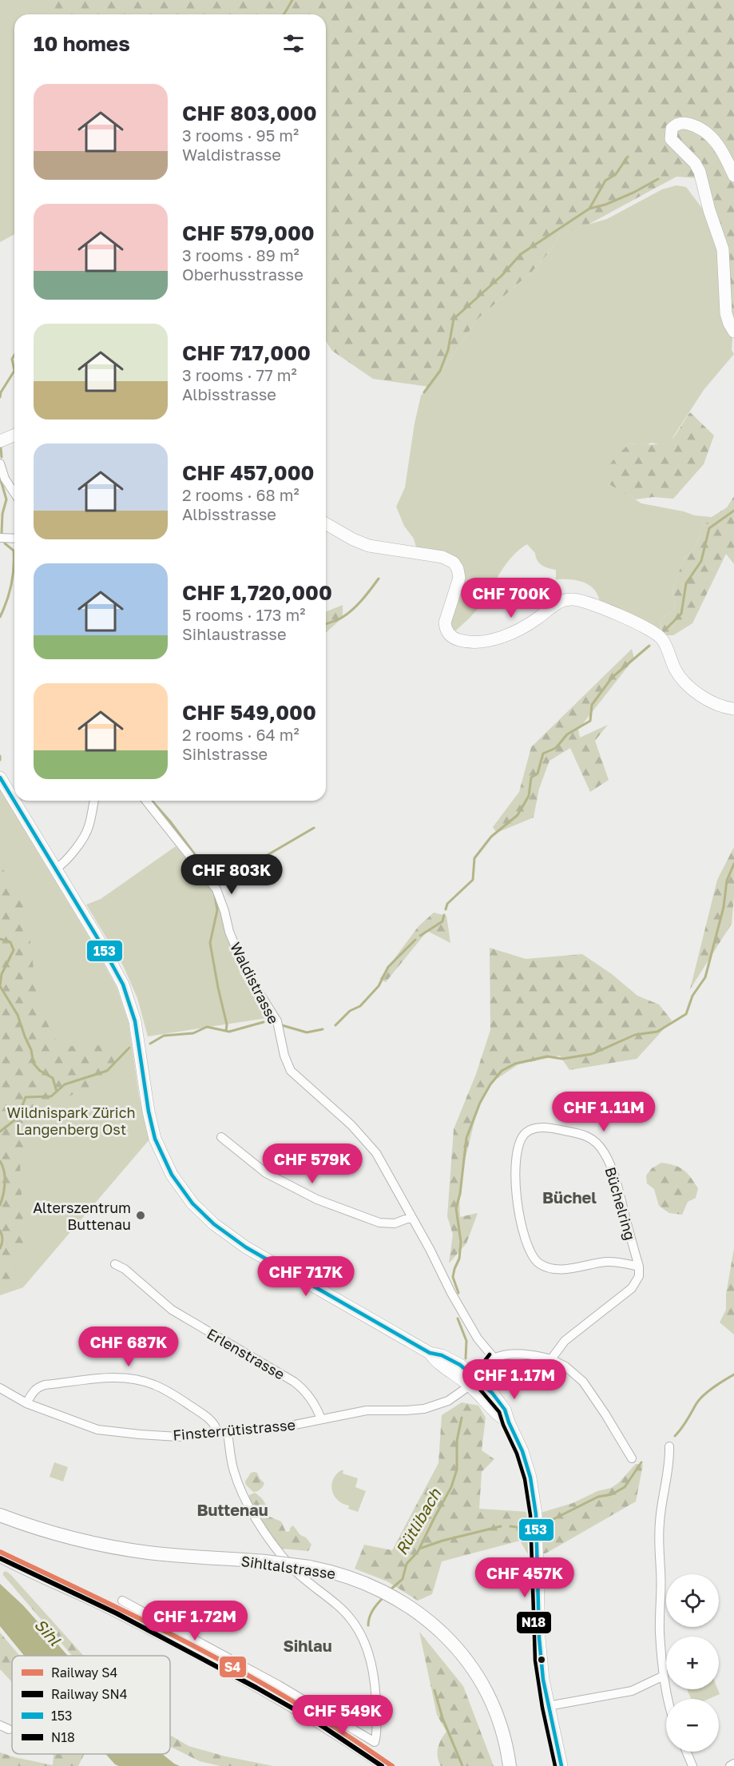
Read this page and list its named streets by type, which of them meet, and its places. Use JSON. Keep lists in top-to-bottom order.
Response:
{
  "streets": {
    "main road": ["Sihltalstrasse"],
    "street": [
      "Waldistrasse",
      "Büchelring",
      "Erlenstrasse",
      "Finsterrütistrasse"
    ]
  },
  "crossings": [
    ["Erlenstrasse", "Finsterrütistrasse"]
  ],
  "districts": ["Büchel", "Buttenau", "Sihlau"],
  "water": ["Rütlibach", "Sihl"],
  "parks": ["Wildnispark Zürich Langenberg Ost"],
  "places": ["Alterszentrum Buttenau"],
  "lines": [
    "transit line 153",
    "transit line N18",
    "rail line S4",
    "rail line SN4"
  ],
  "legend": [
    "Railway S4",
    "Railway SN4",
    "153",
    "N18"
  ],
  "page": {
    "heading": "10 homes",
    "list": [
      {
        "name": "CHF 803,000",
        "note": "3 rooms · 95 m² · Waldistrasse"
      },
      {
        "name": "CHF 579,000",
        "note": "3 rooms · 89 m² · Oberhusstrasse"
      },
      {
        "name": "CHF 717,000",
        "note": "3 rooms · 77 m² · Albisstrasse"
      },
      {
        "name": "CHF 457,000",
        "note": "2 rooms · 68 m² · Albisstrasse"
      },
      {
        "name": "CHF 1,720,000",
        "note": "5 rooms · 173 m² · Sihlaustrasse"
      },
      {
        "name": "CHF 549,000",
        "note": "2 rooms · 64 m² · Sihlstrasse"
      }
    ],
    "price": [
      "CHF 700K",
      "CHF 803K",
      "CHF 1.11M",
      "CHF 579K",
      "CHF 717K",
      "CHF 687K",
      "CHF 1.17M",
      "CHF 457K",
      "CHF 1.72M",
      "CHF 549K"
    ],
    "map_buttons": ["+", "−"]
  }
}
